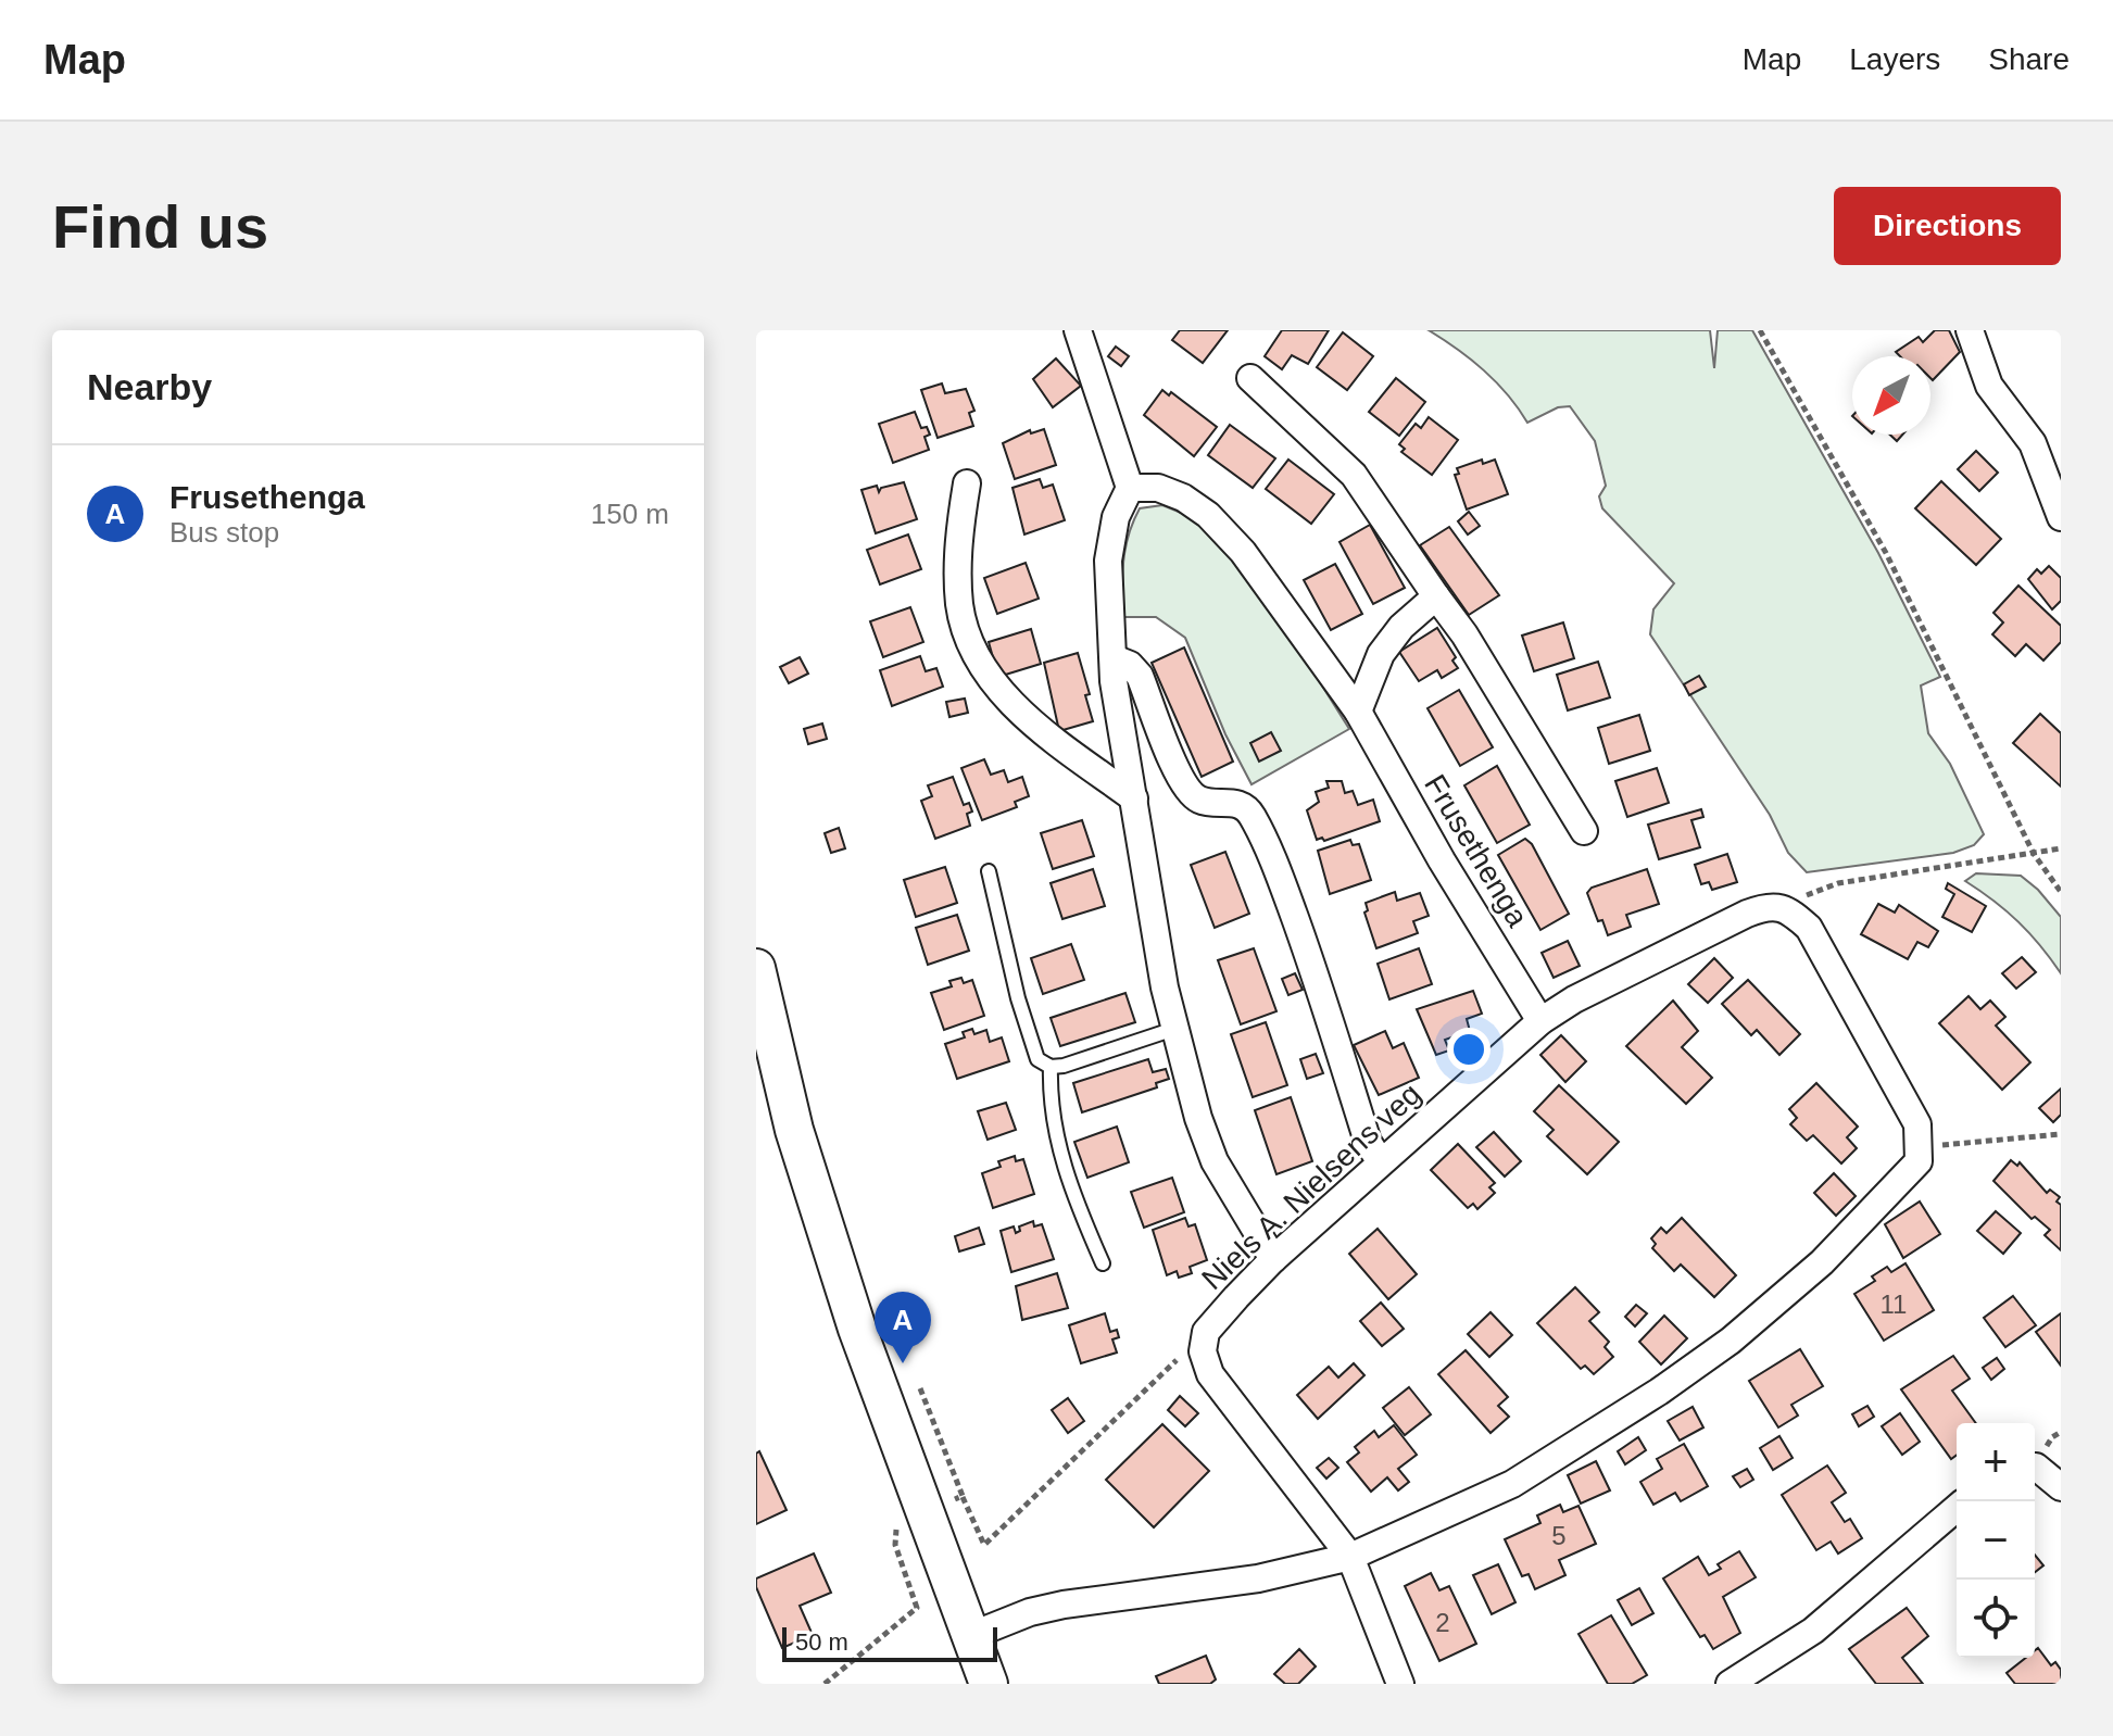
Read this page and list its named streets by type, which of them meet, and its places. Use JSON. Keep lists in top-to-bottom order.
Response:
{
  "streets": {
    "street": ["Frusethenga", "Niels A. Nielsens veg"]
  },
  "crossings": [
    ["Frusethenga", "Niels A. Nielsens veg"]
  ],
  "house_numbers": ["11", "5", "2"],
  "scale_bar": "50 m",
  "north": "bottom left",
  "page": {
    "header": "Map",
    "nav": ["Map", "Layers", "Share"],
    "buttons": "Directions",
    "title": "Find us",
    "heading": "Nearby",
    "list": [
      {
        "mark": "A",
        "name": "Frusethenga",
        "note": "Bus stop",
        "value": "150 m"
      }
    ],
    "pins": "A",
    "map_buttons": ["+", "−"],
    "scale": "50 m"
  }
}
